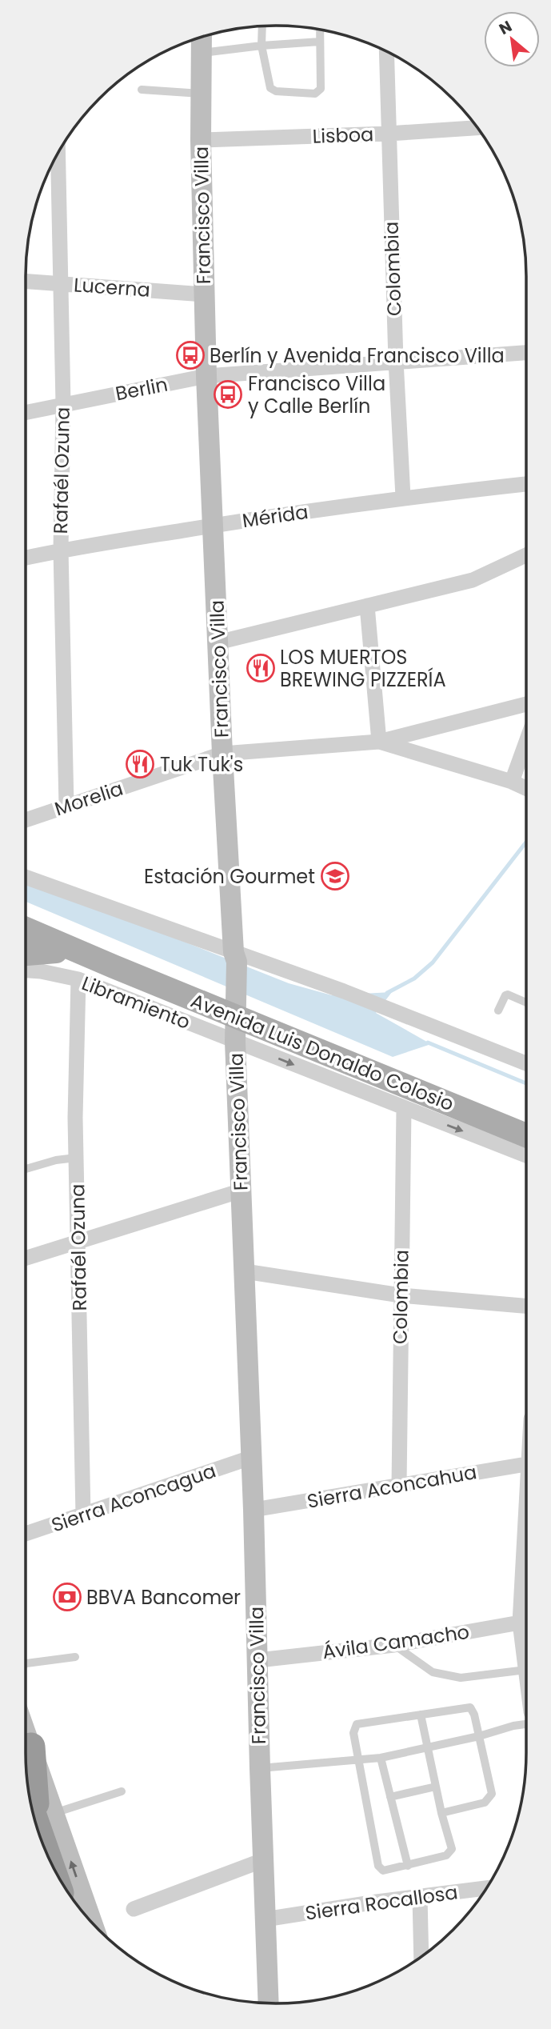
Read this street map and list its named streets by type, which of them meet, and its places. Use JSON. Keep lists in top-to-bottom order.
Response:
{
  "streets": {
    "main road": ["Avenida Luis Donaldo Colosio"],
    "street": [
      "Lisboa",
      "Francisco Villa",
      "Colombia",
      "Lucerna",
      "Berlin",
      "Rafaél Ozuna",
      "Mérida",
      "Morelia",
      "Libramiento",
      "Sierra Aconcahua",
      "Sierra Aconcagua",
      "Ávila Camacho",
      "Sierra Rocallosa"
    ]
  },
  "crossings": [
    ["Lisboa", "Francisco Villa"],
    ["Lisboa", "Colombia"],
    ["Francisco Villa", "Lucerna"],
    ["Francisco Villa", "Berlin"],
    ["Francisco Villa", "Mérida"],
    ["Francisco Villa", "Morelia"],
    ["Francisco Villa", "Libramiento"],
    ["Francisco Villa", "Avenida Luis Donaldo Colosio"],
    ["Francisco Villa", "Sierra Aconcahua"],
    ["Francisco Villa", "Sierra Aconcagua"],
    ["Francisco Villa", "Ávila Camacho"],
    ["Francisco Villa", "Sierra Rocallosa"],
    ["Colombia", "Berlin"],
    ["Colombia", "Mérida"],
    ["Colombia", "Libramiento"],
    ["Colombia", "Sierra Aconcahua"],
    ["Lucerna", "Rafaél Ozuna"],
    ["Berlin", "Rafaél Ozuna"],
    ["Rafaél Ozuna", "Mérida"],
    ["Rafaél Ozuna", "Morelia"],
    ["Rafaél Ozuna", "Libramiento"],
    ["Rafaél Ozuna", "Sierra Aconcagua"],
    ["Libramiento", "Avenida Luis Donaldo Colosio"]
  ],
  "places": {
    "bus stop": ["Berlín y Avenida Francisco Villa", "Francisco Villa y Calle Berlín"],
    "restaurant": ["LOS MUERTOS BREWING PIZZERÍA", "Tuk Tuk's"],
    "school or university": ["Estación Gourmet"],
    "bank": ["BBVA Bancomer"]
  },
  "north": "top left"
}
